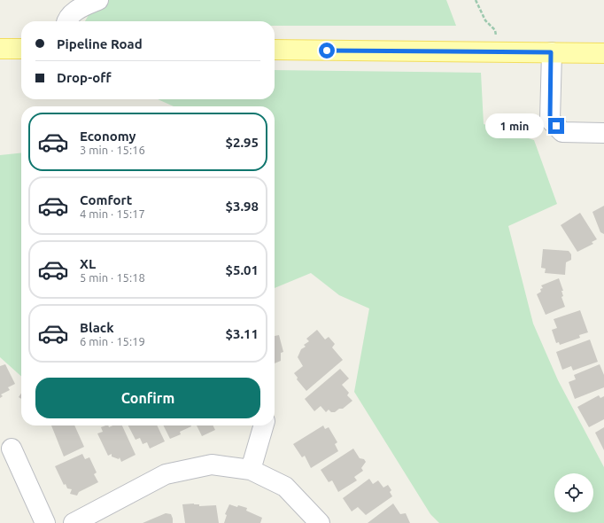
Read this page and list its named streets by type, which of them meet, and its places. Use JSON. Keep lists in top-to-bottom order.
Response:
{
  "page": {
    "banner": ["Pipeline Road", "Drop-off"],
    "list": [
      {
        "name": "Economy",
        "note": "3 min · 15:16",
        "value": "$2.95"
      },
      {
        "name": "Comfort",
        "note": "4 min · 15:17",
        "value": "$3.98"
      },
      {
        "name": "XL",
        "note": "5 min · 15:18",
        "value": "$5.01"
      },
      {
        "name": "Black",
        "note": "6 min · 15:19",
        "value": "$3.11"
      }
    ],
    "bubble": "1 min",
    "buttons": "Confirm"
  }
}
